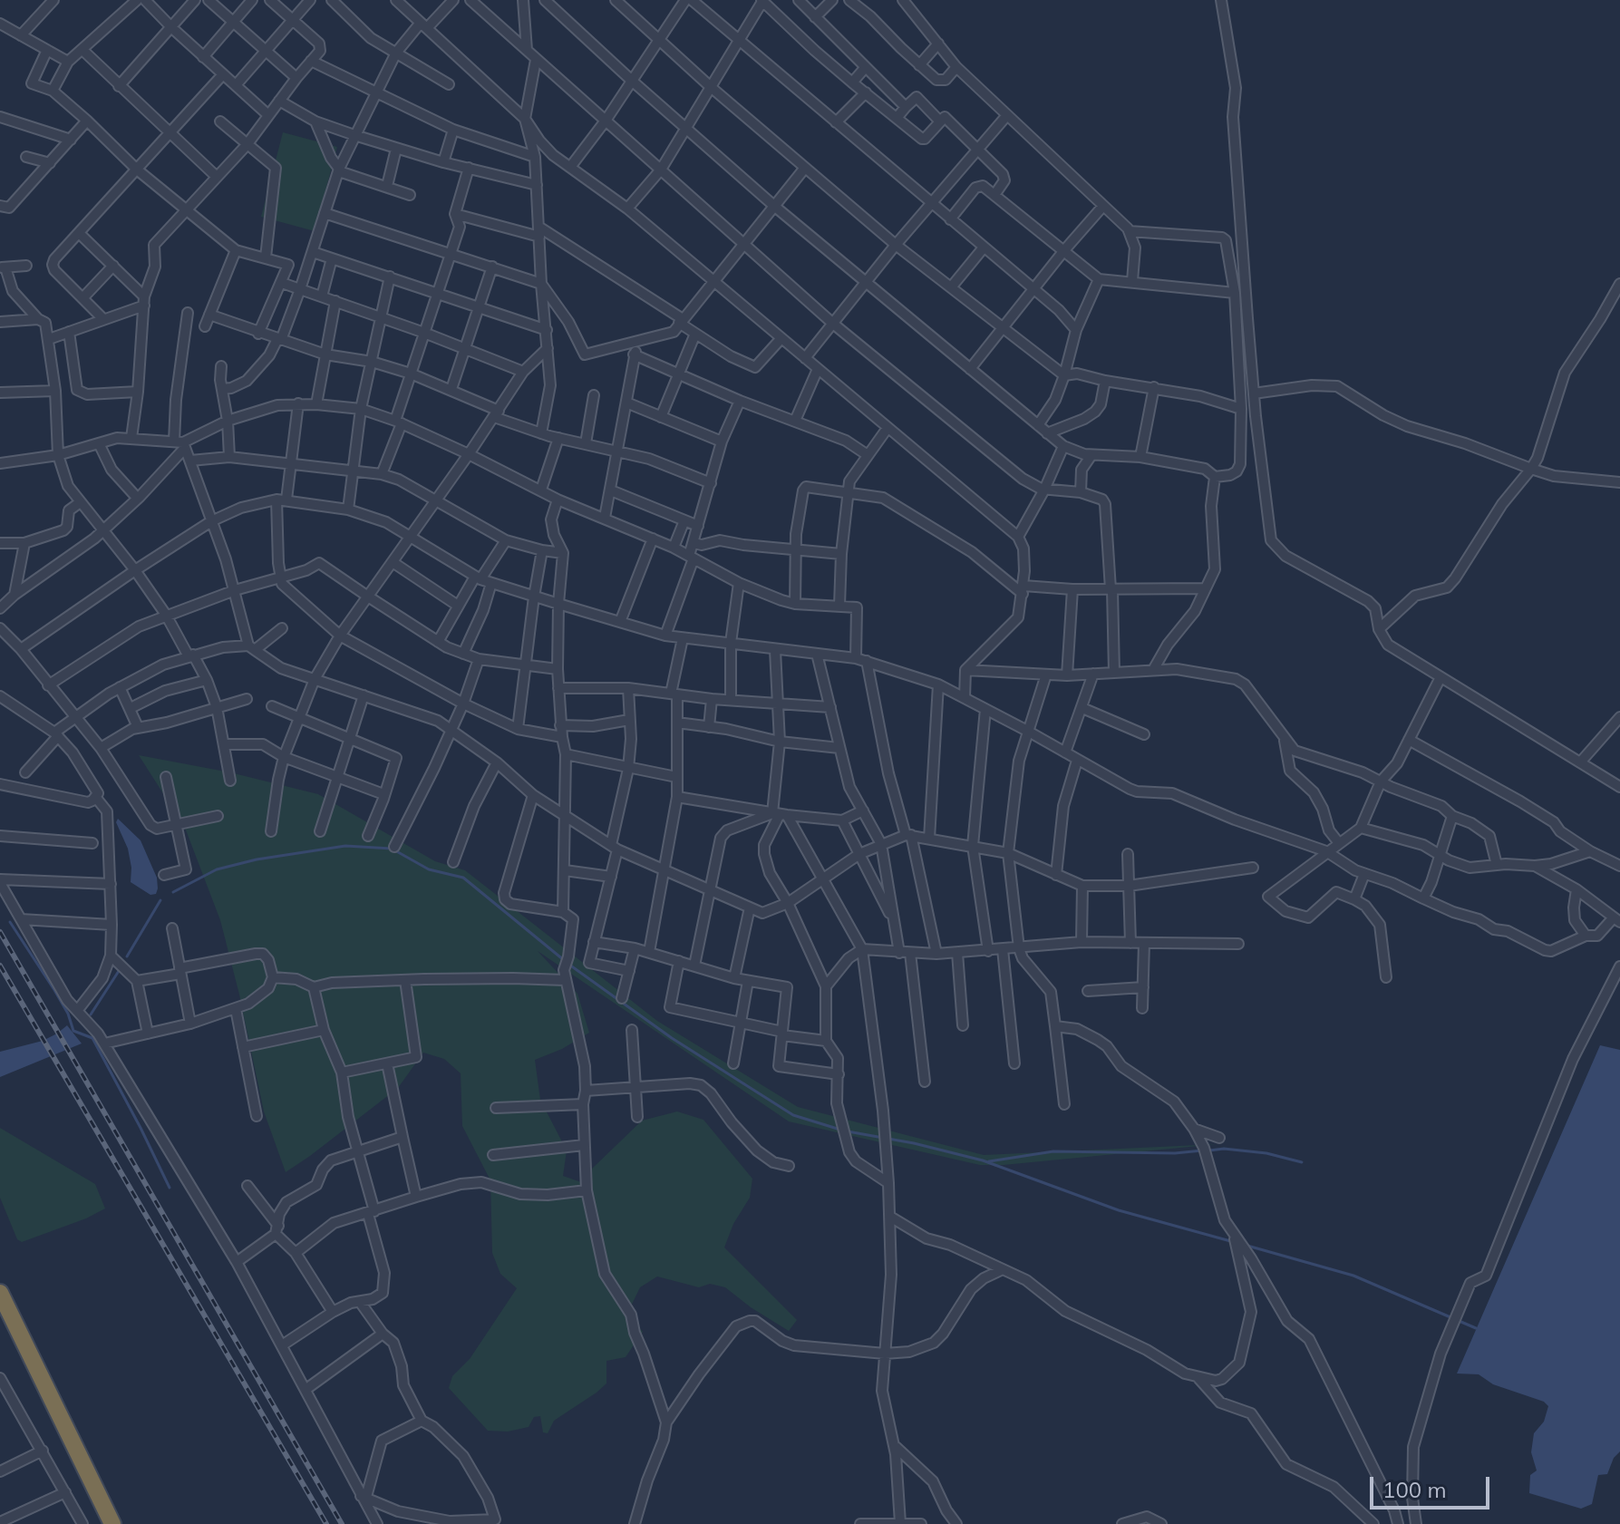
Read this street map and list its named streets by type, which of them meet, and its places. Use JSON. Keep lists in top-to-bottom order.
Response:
{
  "scale_bar": "100 m"
}
